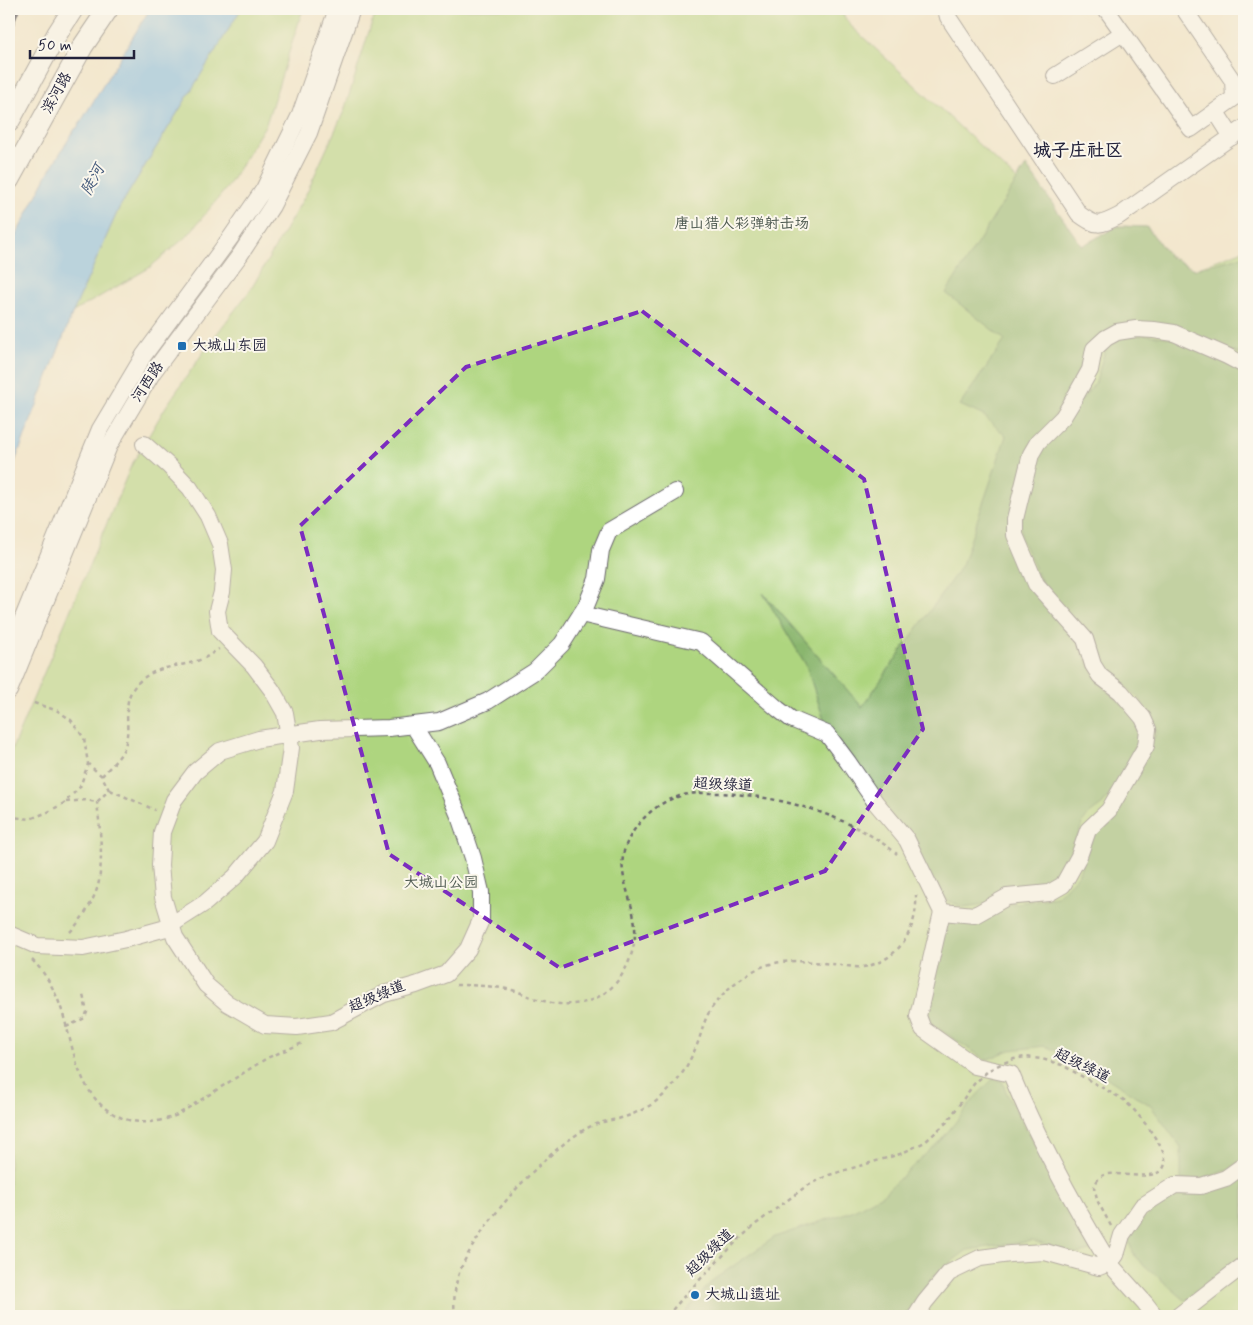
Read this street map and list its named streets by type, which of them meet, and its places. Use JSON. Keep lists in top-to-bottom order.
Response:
{
  "streets": {
    "main road": ["滨河路"],
    "street": ["河西路"],
    "path": ["超级绿道"]
  },
  "districts": ["城子庄社区"],
  "water": ["陡河"],
  "parks": ["唐山猎人彩弹射击场", "大城山公园"],
  "places": {
    "transit": ["大城山东园"],
    "other": ["大城山遗址"]
  },
  "scale_bar": "50 m"
}
